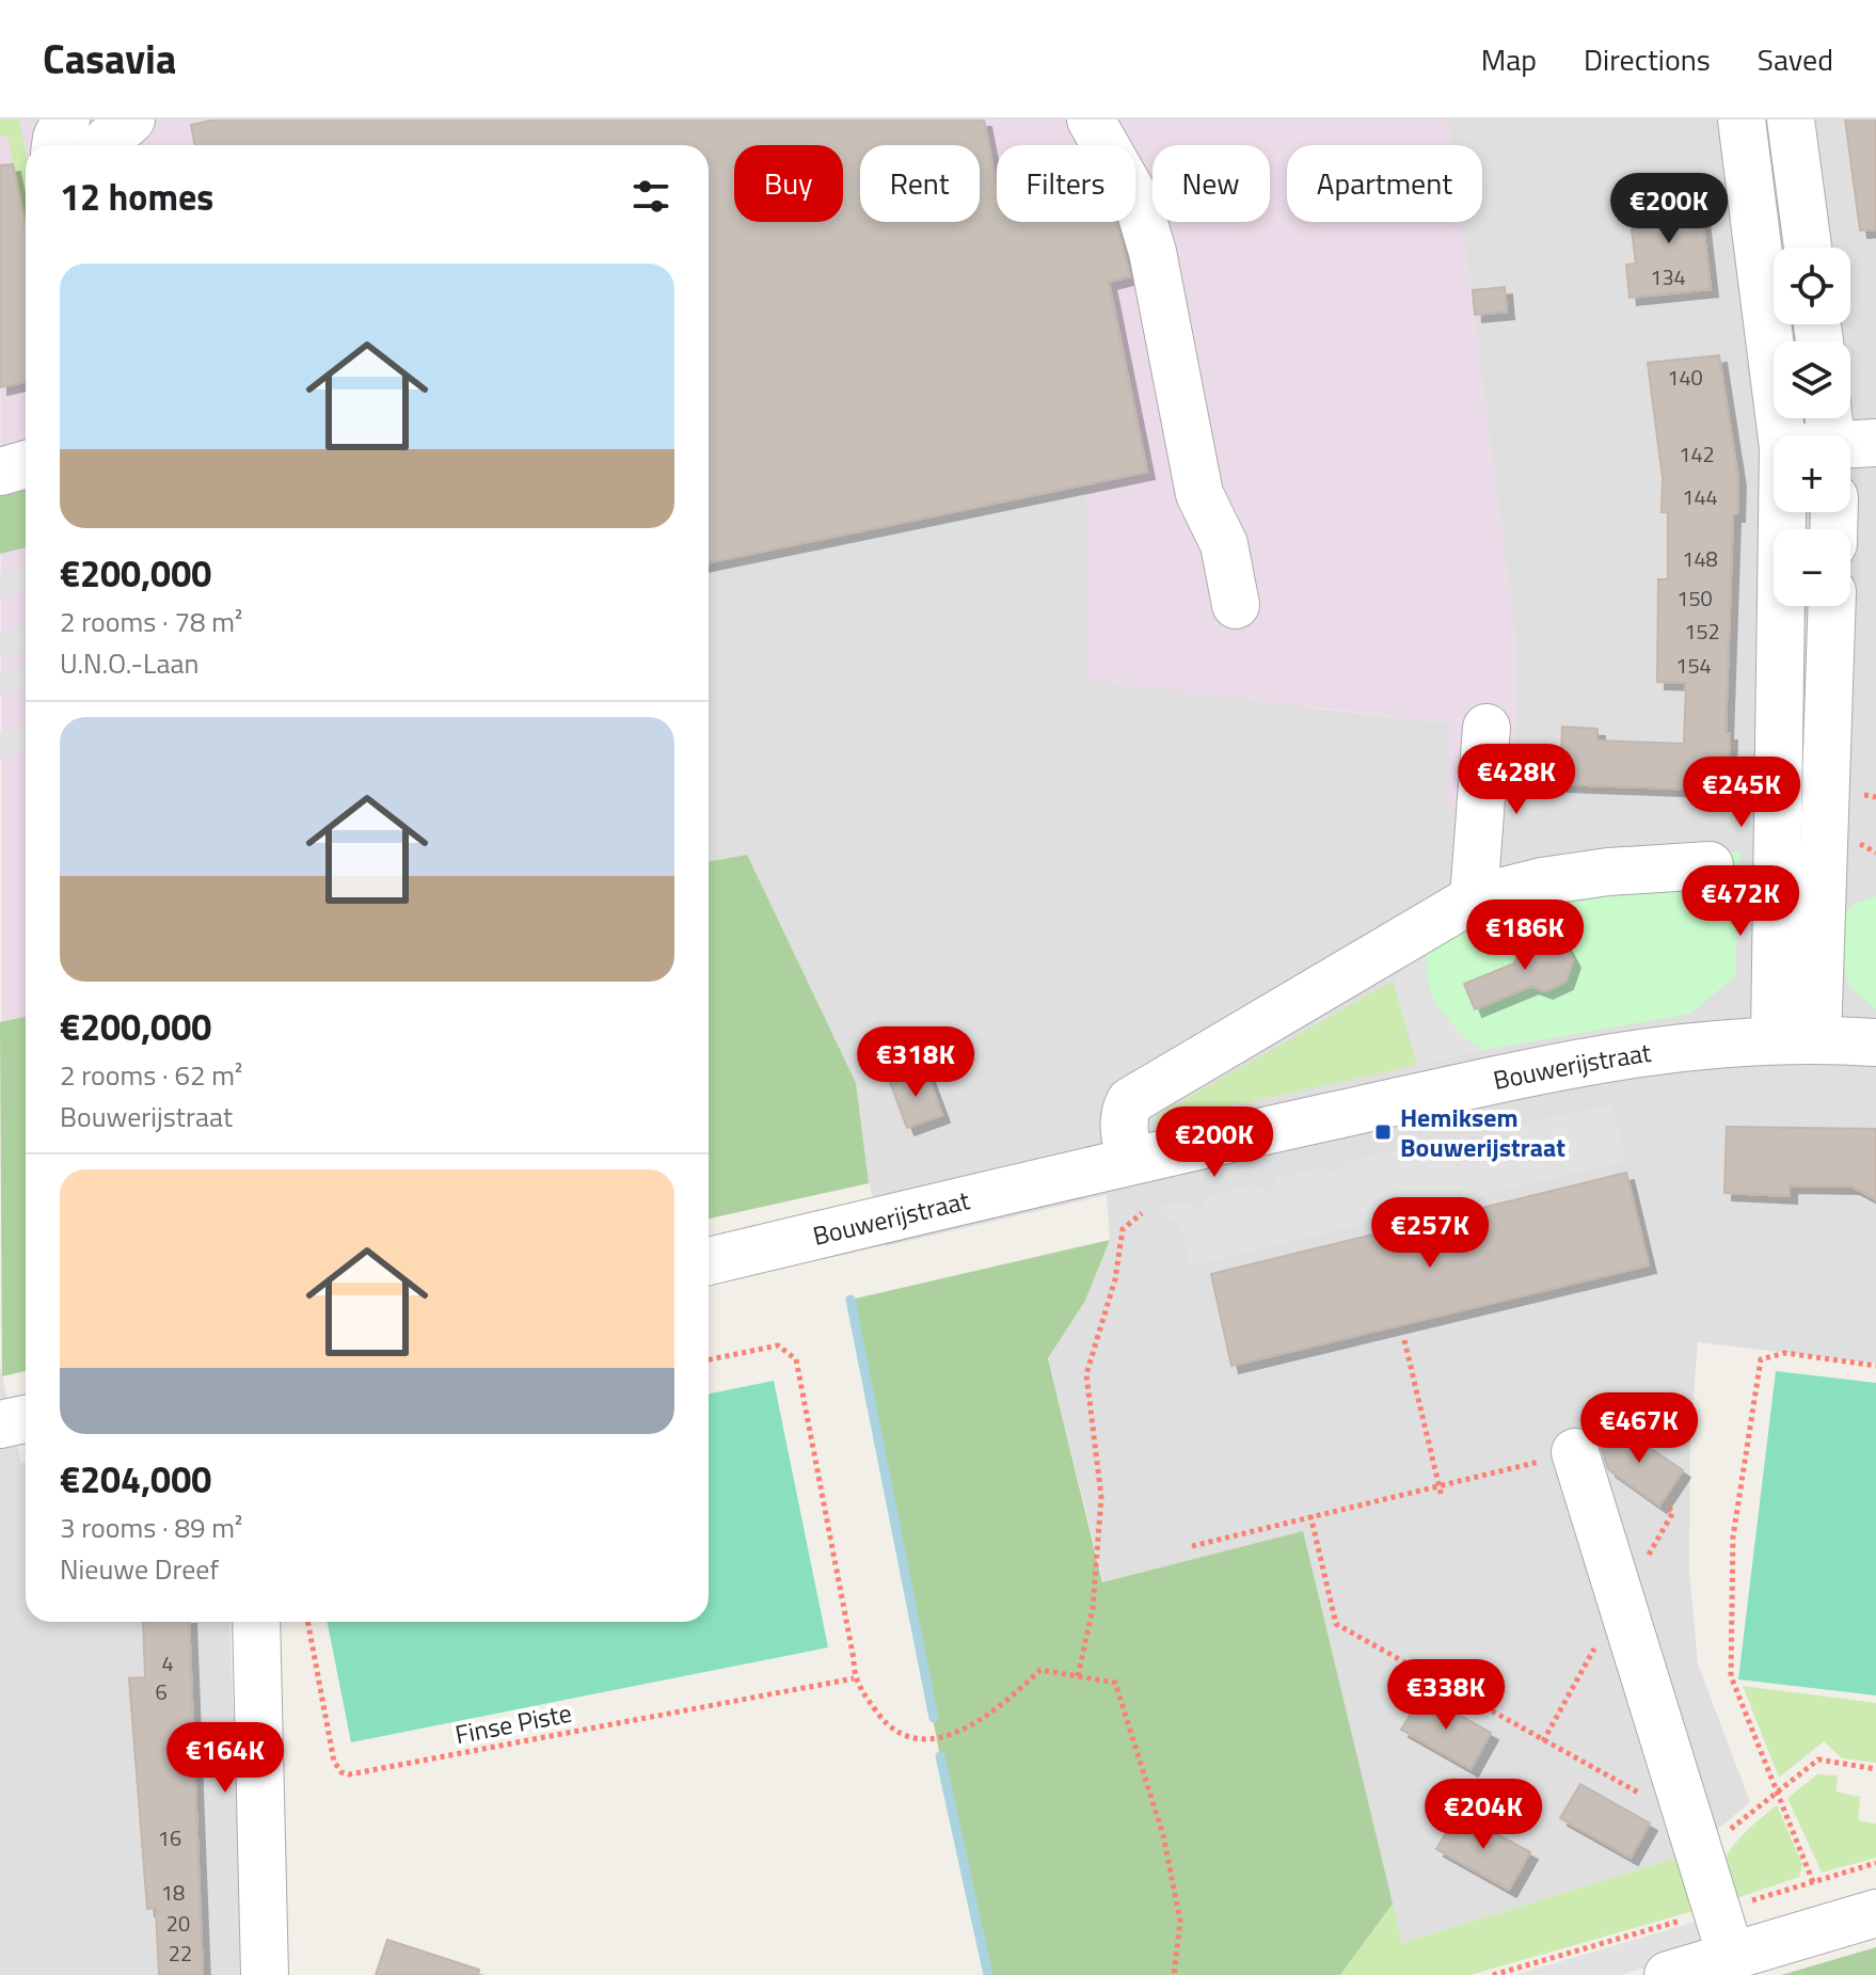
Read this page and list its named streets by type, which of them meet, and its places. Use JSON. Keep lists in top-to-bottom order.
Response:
{
  "streets": {
    "street": ["Bouwerijstraat"],
    "path": ["Finse Piste"]
  },
  "places": {
    "transit": ["Hemiksem Bouwerijstraat"]
  },
  "house_numbers": [
    "134",
    "140",
    "142",
    "144",
    "148",
    "150",
    "152",
    "154",
    "4",
    "6",
    "16",
    "18",
    "20",
    "22"
  ],
  "page": {
    "header": "Casavia",
    "nav": ["Map", "Directions", "Saved"],
    "chip": [
      "Buy",
      "Rent",
      "Filters",
      "New",
      "Apartment"
    ],
    "heading": "12 homes",
    "price": [
      "€200K",
      "€428K",
      "€245K",
      "€472K",
      "€186K",
      "€318K",
      "€200K",
      "€257K",
      "€467K",
      "€338K",
      "€164K",
      "€204K"
    ],
    "map_buttons": ["+", "−"],
    "list": [
      {
        "name": "€200,000",
        "note": "2 rooms · 78 m² · U.N.O.-Laan"
      },
      {
        "name": "€200,000",
        "note": "2 rooms · 62 m² · Bouwerijstraat"
      },
      {
        "name": "€204,000",
        "note": "3 rooms · 89 m² · Nieuwe Dreef"
      }
    ]
  }
}
